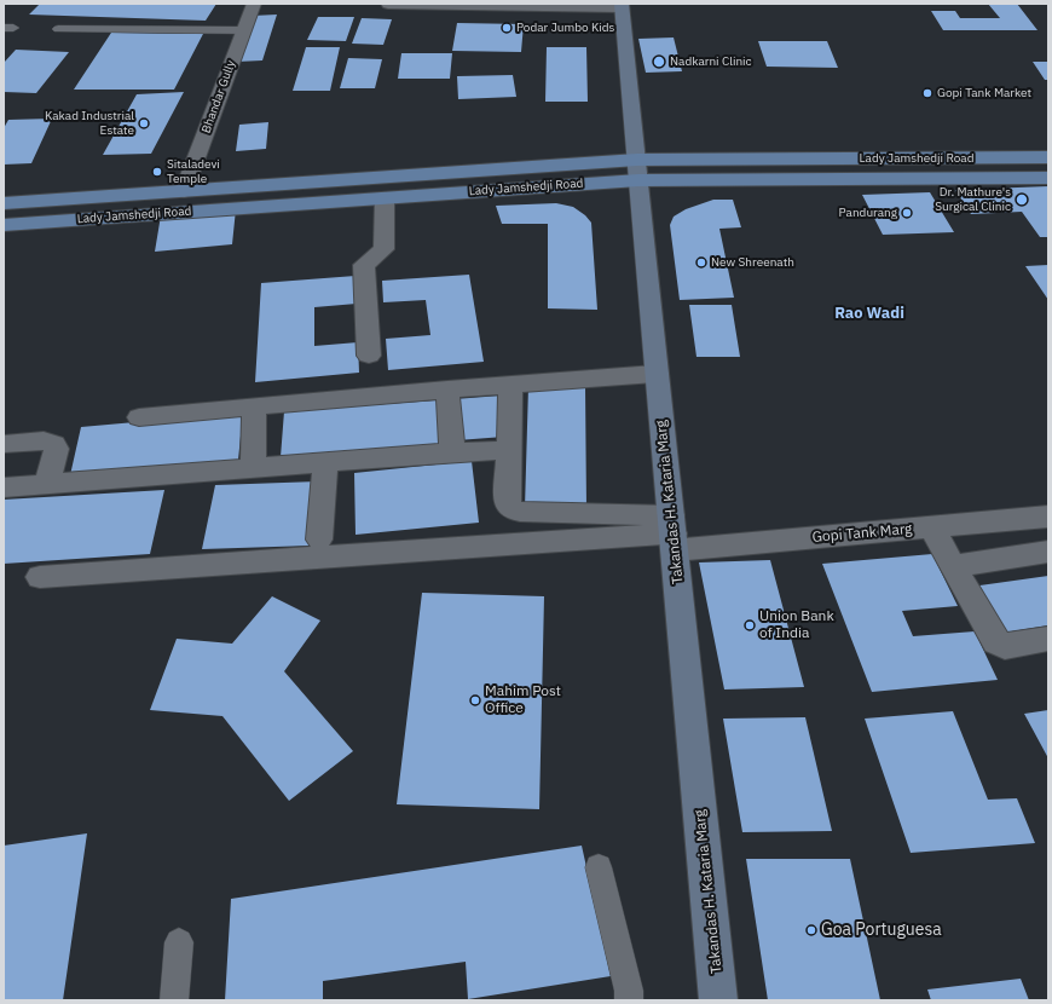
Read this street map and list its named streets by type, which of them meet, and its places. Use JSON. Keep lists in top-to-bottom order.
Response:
{
  "streets": {
    "main road": ["Lady Jamshedji Road", "Takandas H. Kataria Marg"],
    "street": ["Bhandar Gully", "Gopi Tank Marg"]
  },
  "crossings": [
    ["Bhandar Gully", "Lady Jamshedji Road"],
    ["Lady Jamshedji Road", "Takandas H. Kataria Marg"],
    ["Takandas H. Kataria Marg", "Gopi Tank Marg"]
  ],
  "districts": ["Rao Wadi"],
  "places": [
    "Podar Jumbo Kids",
    "Nadkarni Clinic",
    "Gopi Tank Market",
    "Kakad Industrial Estate",
    "Sitaladevi Temple",
    "Dr. Mathure's Surgical Clinic",
    "Pandurang",
    "New Shreenath",
    "Union Bank of India",
    "Mahim Post Office",
    "Goa Portuguesa"
  ]
}
